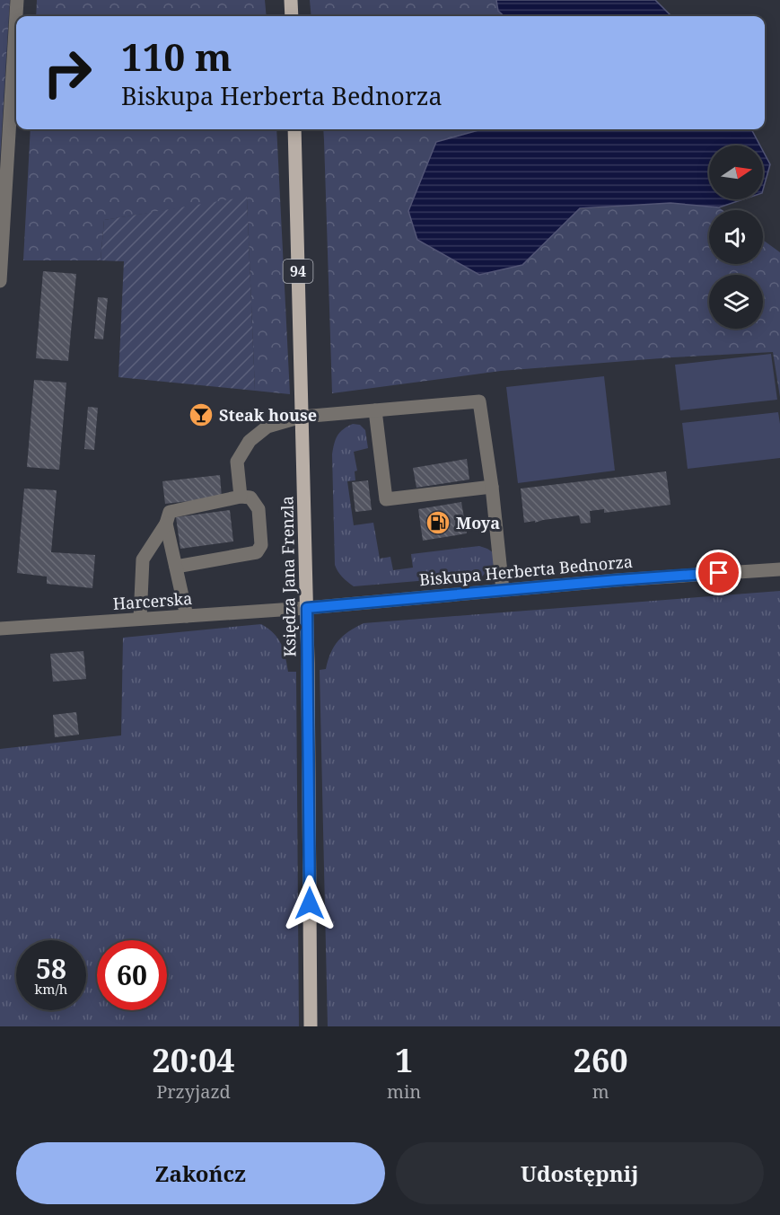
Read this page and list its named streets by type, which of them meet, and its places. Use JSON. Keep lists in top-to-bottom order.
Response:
{
  "streets": {
    "main road": ["94", "Księdza Jana Frenzla"],
    "street": ["Biskupa Herberta Bednorza", "Harcerska"]
  },
  "crossings": [
    ["Biskupa Herberta Bednorza", "Księdza Jana Frenzla"],
    ["Biskupa Herberta Bednorza", "Harcerska"],
    ["Księdza Jana Frenzla", "Harcerska"]
  ],
  "places": {
    "bar": ["Steak house"],
    "fuel station": ["Moya"]
  },
  "north": "right",
  "page": {
    "turn": ["110 m", "Biskupa Herberta Bednorza"],
    "speed": "58 km/h",
    "limit": "60",
    "eta": [
      "20:04",
      "Przyjazd",
      "1",
      "min",
      "260",
      "m"
    ],
    "buttons": ["Zakończ", "Udostępnij"]
  }
}
